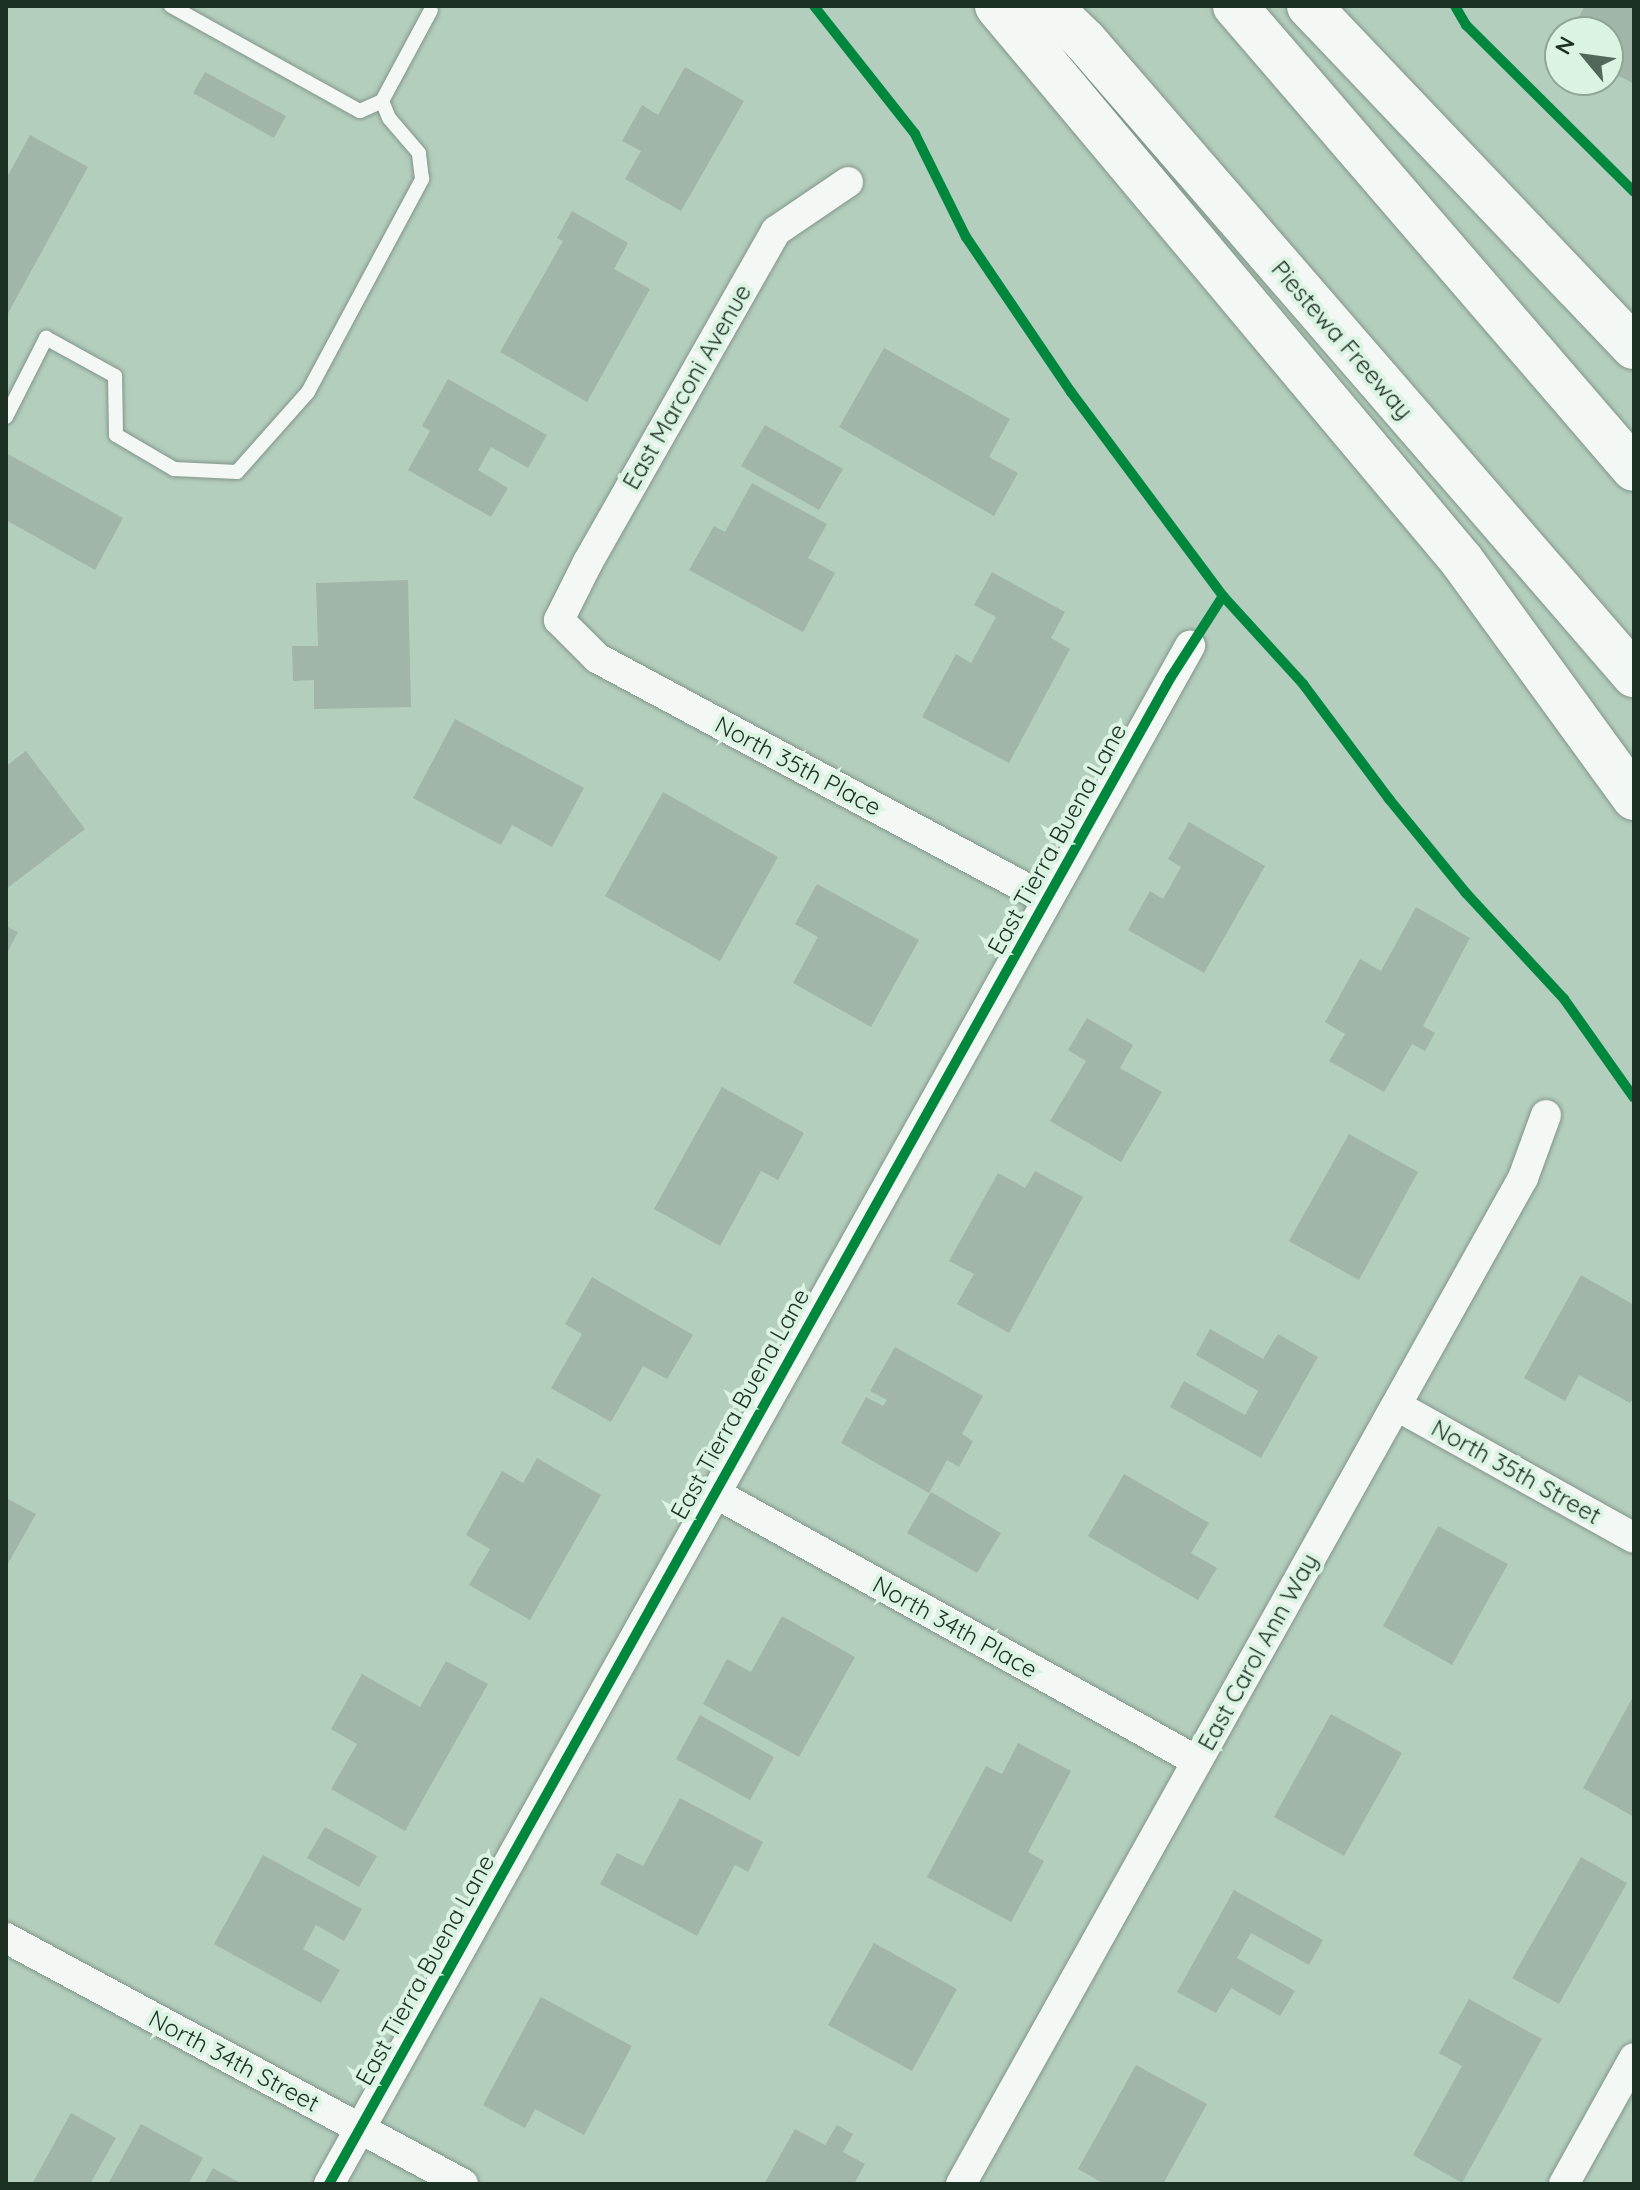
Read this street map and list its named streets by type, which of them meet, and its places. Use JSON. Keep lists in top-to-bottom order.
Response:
{
  "streets": {
    "highway": ["Piestewa Freeway"],
    "street": [
      "East Marconi Avenue",
      "North 35th Place",
      "East Tierra Buena Lane",
      "North 35th Street",
      "North 34th Place",
      "East Carol Ann Way",
      "North 34th Street"
    ]
  },
  "crossings": [
    ["East Marconi Avenue", "North 35th Place"],
    ["North 35th Place", "East Tierra Buena Lane"],
    ["East Tierra Buena Lane", "North 34th Place"],
    ["East Tierra Buena Lane", "North 34th Street"],
    ["North 35th Street", "East Carol Ann Way"],
    ["North 34th Place", "East Carol Ann Way"]
  ],
  "north": "top left"
}
